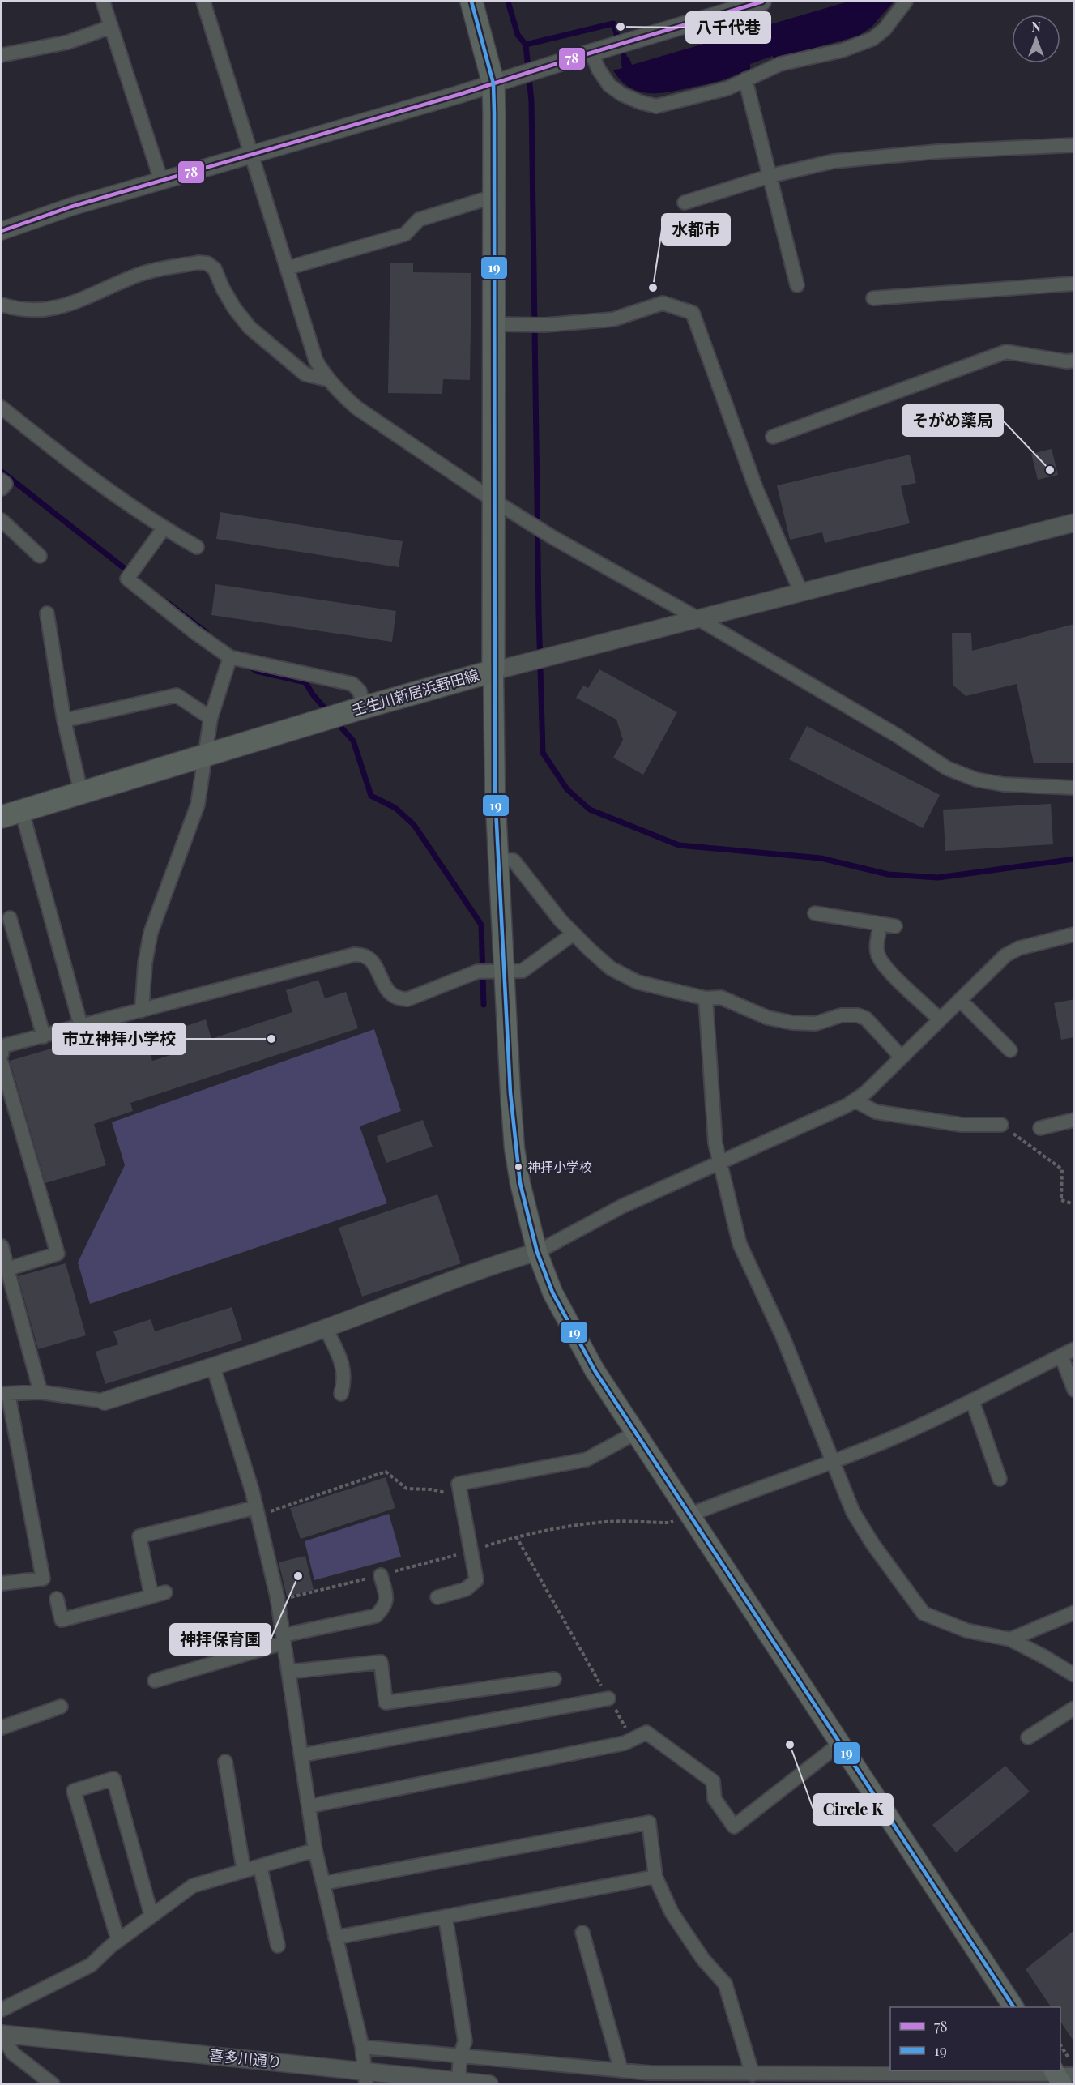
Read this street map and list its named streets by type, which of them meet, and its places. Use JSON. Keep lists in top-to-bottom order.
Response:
{
  "streets": {
    "main road": ["壬生川新居浜野田線"],
    "street": ["喜多川通り"]
  },
  "places": [
    "八千代巷",
    "水都市",
    "そがめ薬局",
    "市立神拝小学校",
    "神拝小学校",
    "神拝保育園",
    "Circle K"
  ],
  "lines": ["transit line 78", "transit line 19"],
  "legend": ["78", "19"],
  "north": "top"
}
